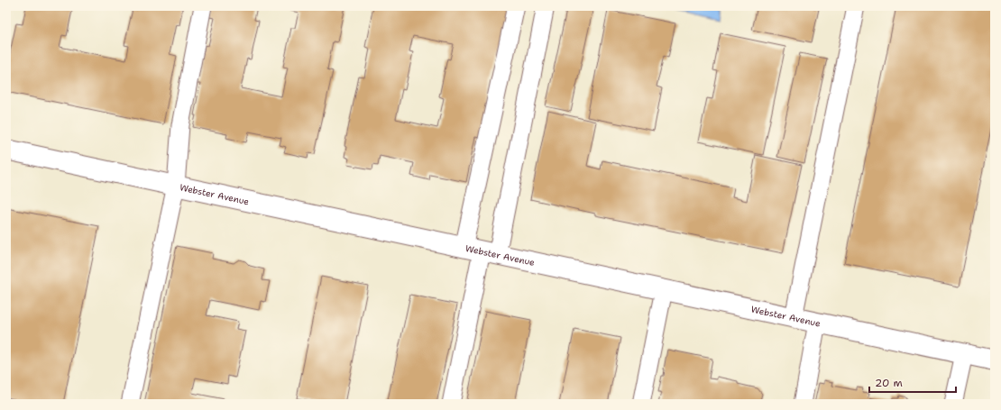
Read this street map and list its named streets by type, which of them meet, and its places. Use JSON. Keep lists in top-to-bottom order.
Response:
{
  "streets": {
    "street": ["Webster Avenue"]
  },
  "scale_bar": "20 m"
}
